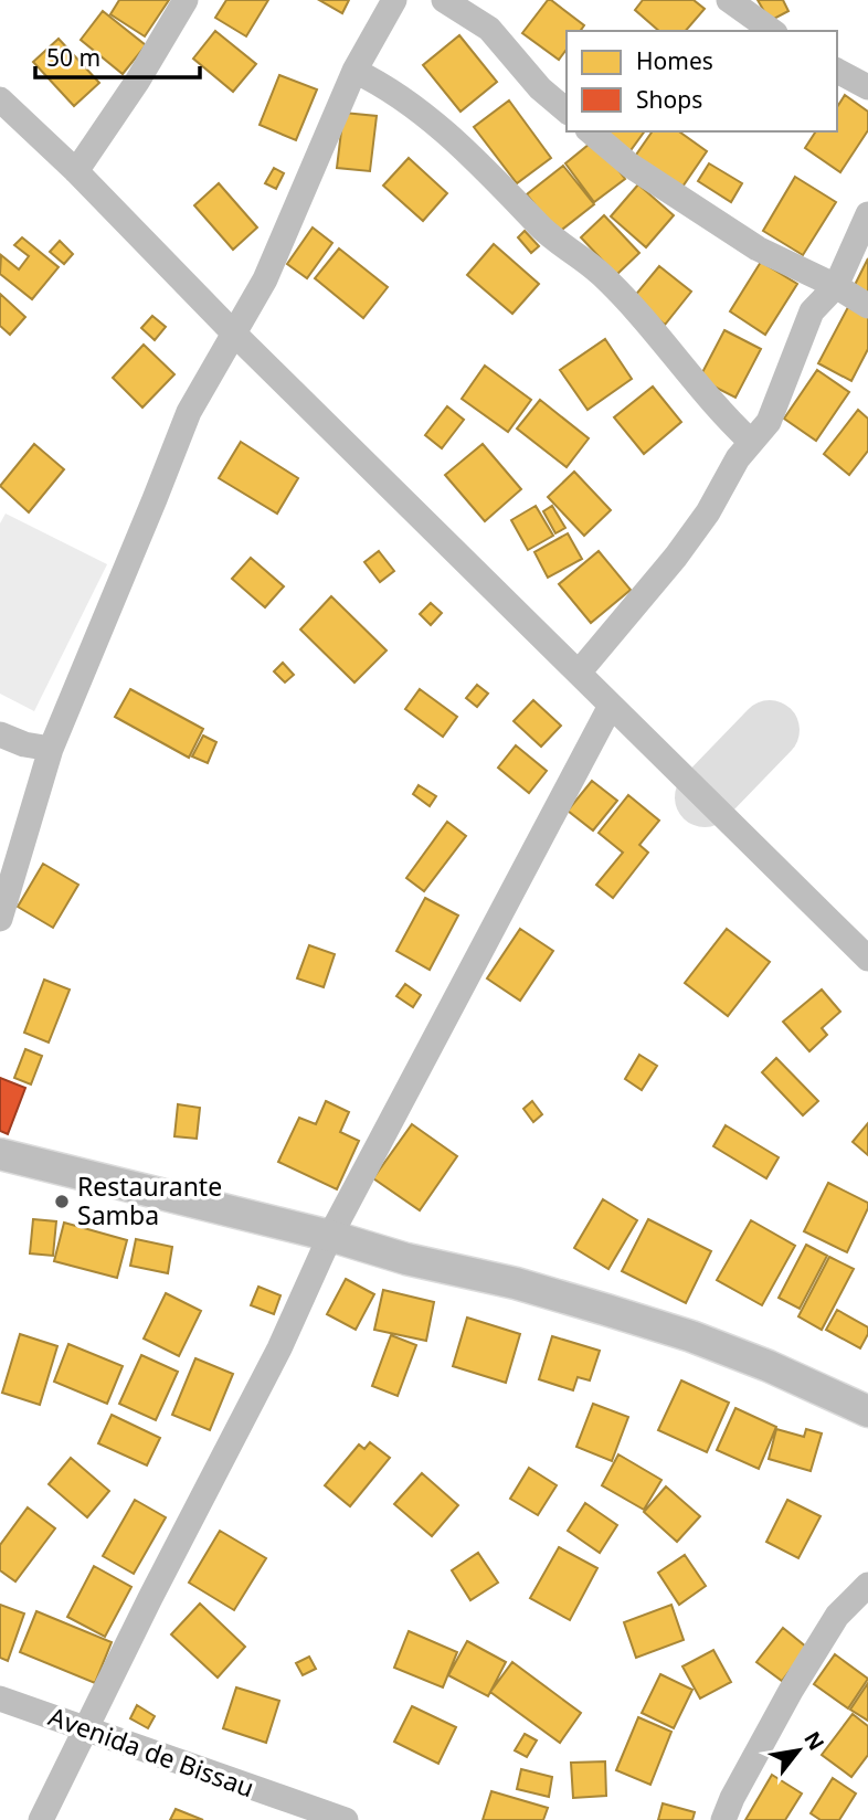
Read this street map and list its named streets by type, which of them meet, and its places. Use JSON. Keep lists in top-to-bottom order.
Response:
{
  "streets": {
    "street": ["Avenida de Bissau"]
  },
  "places": ["Restaurante Samba"],
  "legend": ["Homes", "Shops"],
  "scale_bar": "50 m",
  "north": "top right"
}
